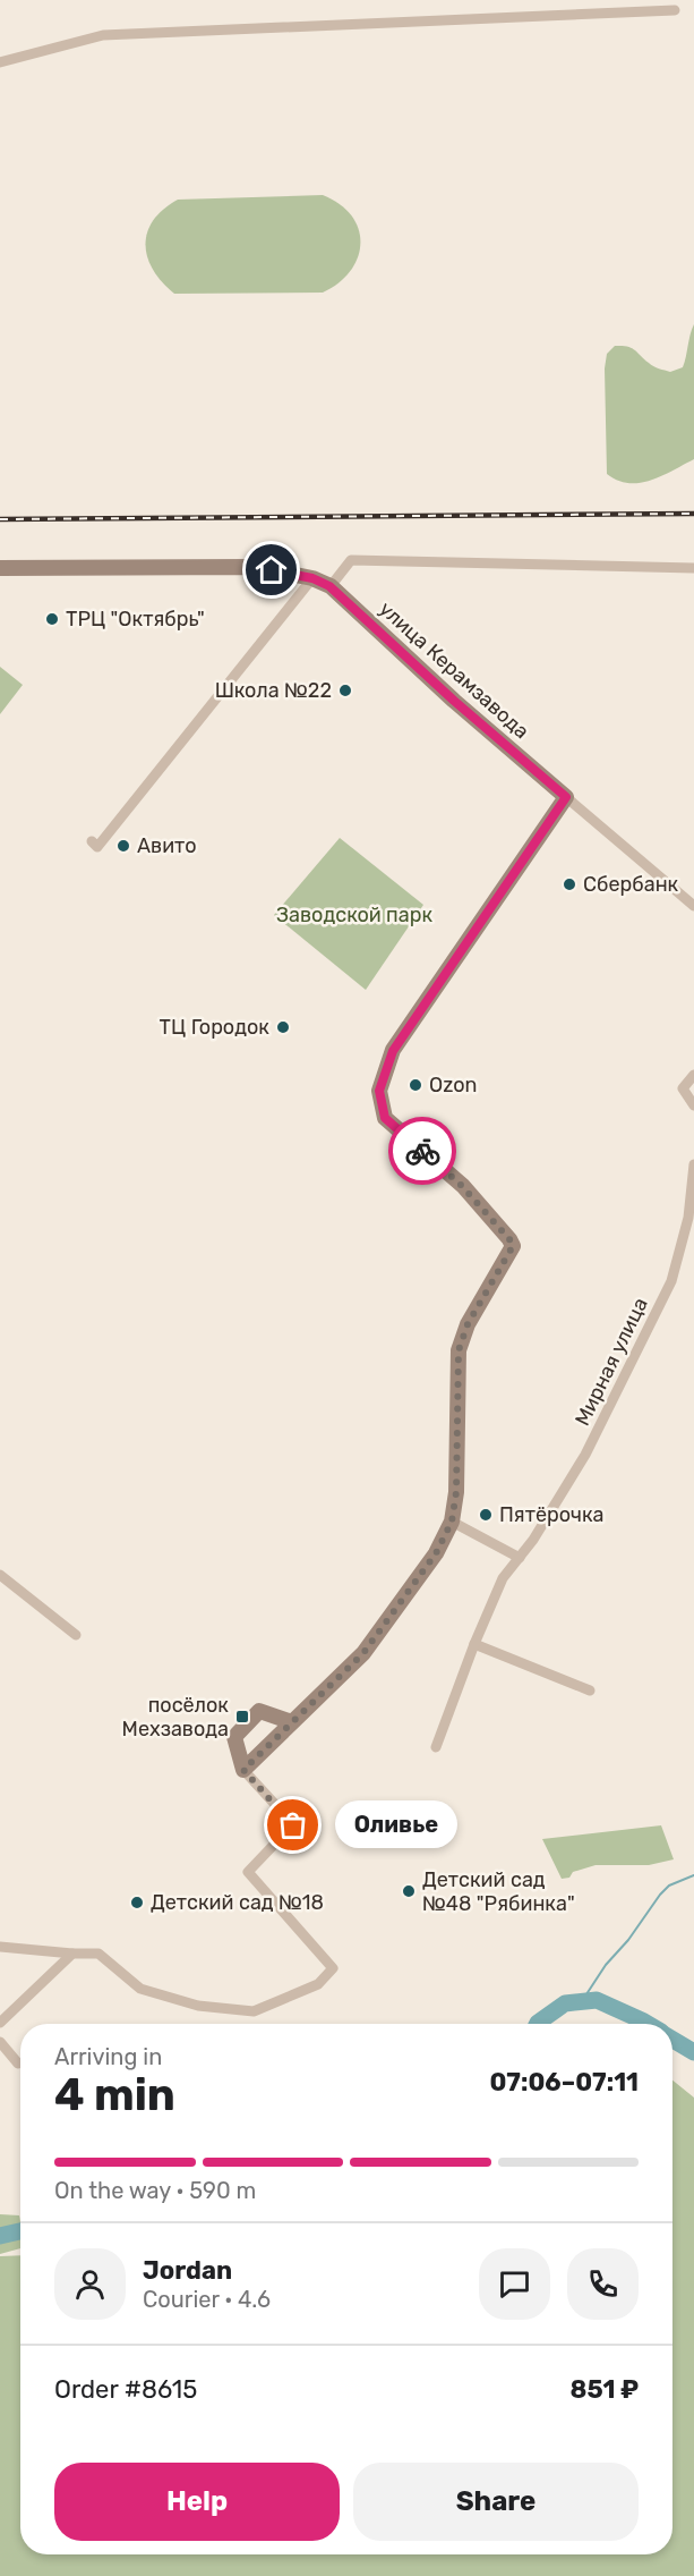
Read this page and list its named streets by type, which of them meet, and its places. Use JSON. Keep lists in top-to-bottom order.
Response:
{
  "streets": {
    "street": ["улица Керамзавода", "Мирная улица"]
  },
  "parks": ["Заводской парк"],
  "places": {
    "other": [
      "ТРЦ \"Октябрь\"",
      "Школа №22",
      "Авито",
      "Сбербанк",
      "ТЦ Городок",
      "Ozon",
      "Пятёрочка",
      "Оливье",
      "Детский сад №48 \"Рябинка\"",
      "Детский сад №18"
    ],
    "transit": ["посёлок Мехзавода"]
  },
  "page": {
    "bubble": "Оливье",
    "heading": ["4 min", "Arriving in", "07:06–07:11"],
    "panel": [
      "Jordan",
      "Courier · 4.6",
      "Order #8615",
      "851 ₽"
    ],
    "bar": "On the way · 590 m",
    "buttons": ["Help", "Share"]
  }
}
